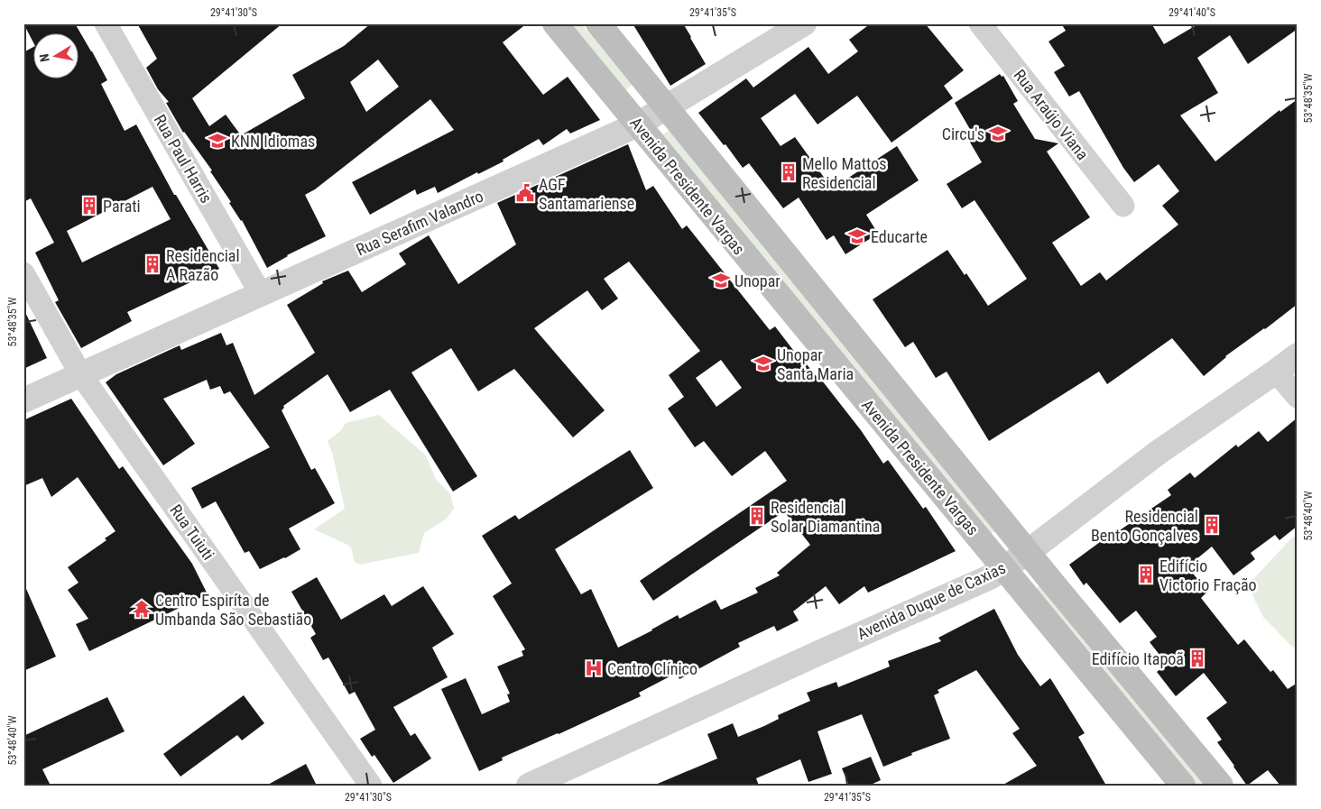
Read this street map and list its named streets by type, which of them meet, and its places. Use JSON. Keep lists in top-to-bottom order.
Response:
{
  "streets": {
    "main road": ["Avenida Presidente Vargas"],
    "street": [
      "Rua Araújo Viana",
      "Rua Paul Harris",
      "Rua Serafim Valandro",
      "Rua Tuiuti",
      "Avenida Duque de Caxias"
    ]
  },
  "crossings": [
    ["Rua Paul Harris", "Rua Serafim Valandro"],
    ["Avenida Presidente Vargas", "Rua Serafim Valandro"],
    ["Avenida Presidente Vargas", "Avenida Duque de Caxias"],
    ["Rua Serafim Valandro", "Rua Tuiuti"]
  ],
  "places": {
    "school or university": [
      "Circu's",
      "KNN Idiomas",
      "Educarte",
      "Unopar",
      "Unopar Santa Maria"
    ],
    "building": [
      "Mello Mattos Residencial",
      "Parati",
      "Residencial A Razão",
      "Residencial Solar Diamantina",
      "Residencial Bento Gonçalves",
      "Edifício Victorio Fração",
      "Edifício Itapoã"
    ],
    "public building": ["AGF Santamariense"],
    "temple": ["Centro Espiríta de Umbanda São Sebastião"],
    "hospital": ["Centro Clínico"]
  },
  "north": "left",
  "coordinates": [
    "29°41'30\"S",
    "29°41'35\"S",
    "29°41'40\"S",
    "53°48'35\"W",
    "53°48'40\"W"
  ]
}
